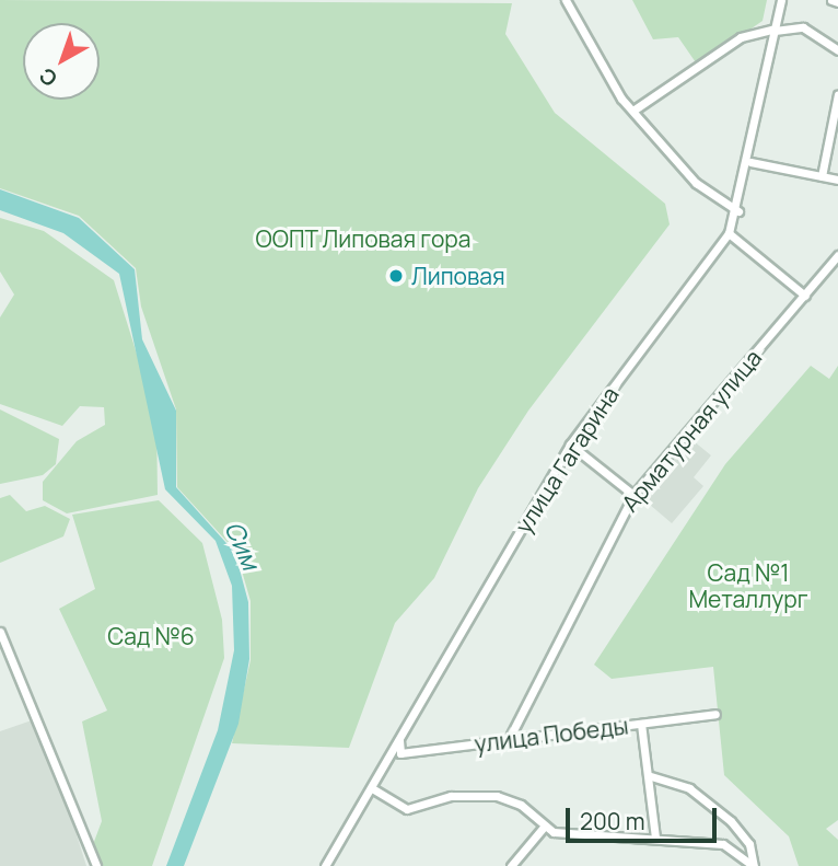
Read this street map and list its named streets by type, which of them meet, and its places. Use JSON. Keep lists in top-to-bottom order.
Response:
{
  "streets": {
    "street": ["Арматурная улица", "улица Гагарина", "улица Победы"]
  },
  "crossings": [
    ["Арматурная улица", "улица Победы"],
    ["улица Гагарина", "улица Победы"]
  ],
  "water": ["Сим"],
  "parks": ["ООПТ Липовая гора", "Сад №1 Металлург", "Сад №6"],
  "places": ["Липовая"],
  "scale_bar": "200 m",
  "north": "bottom left"
}
